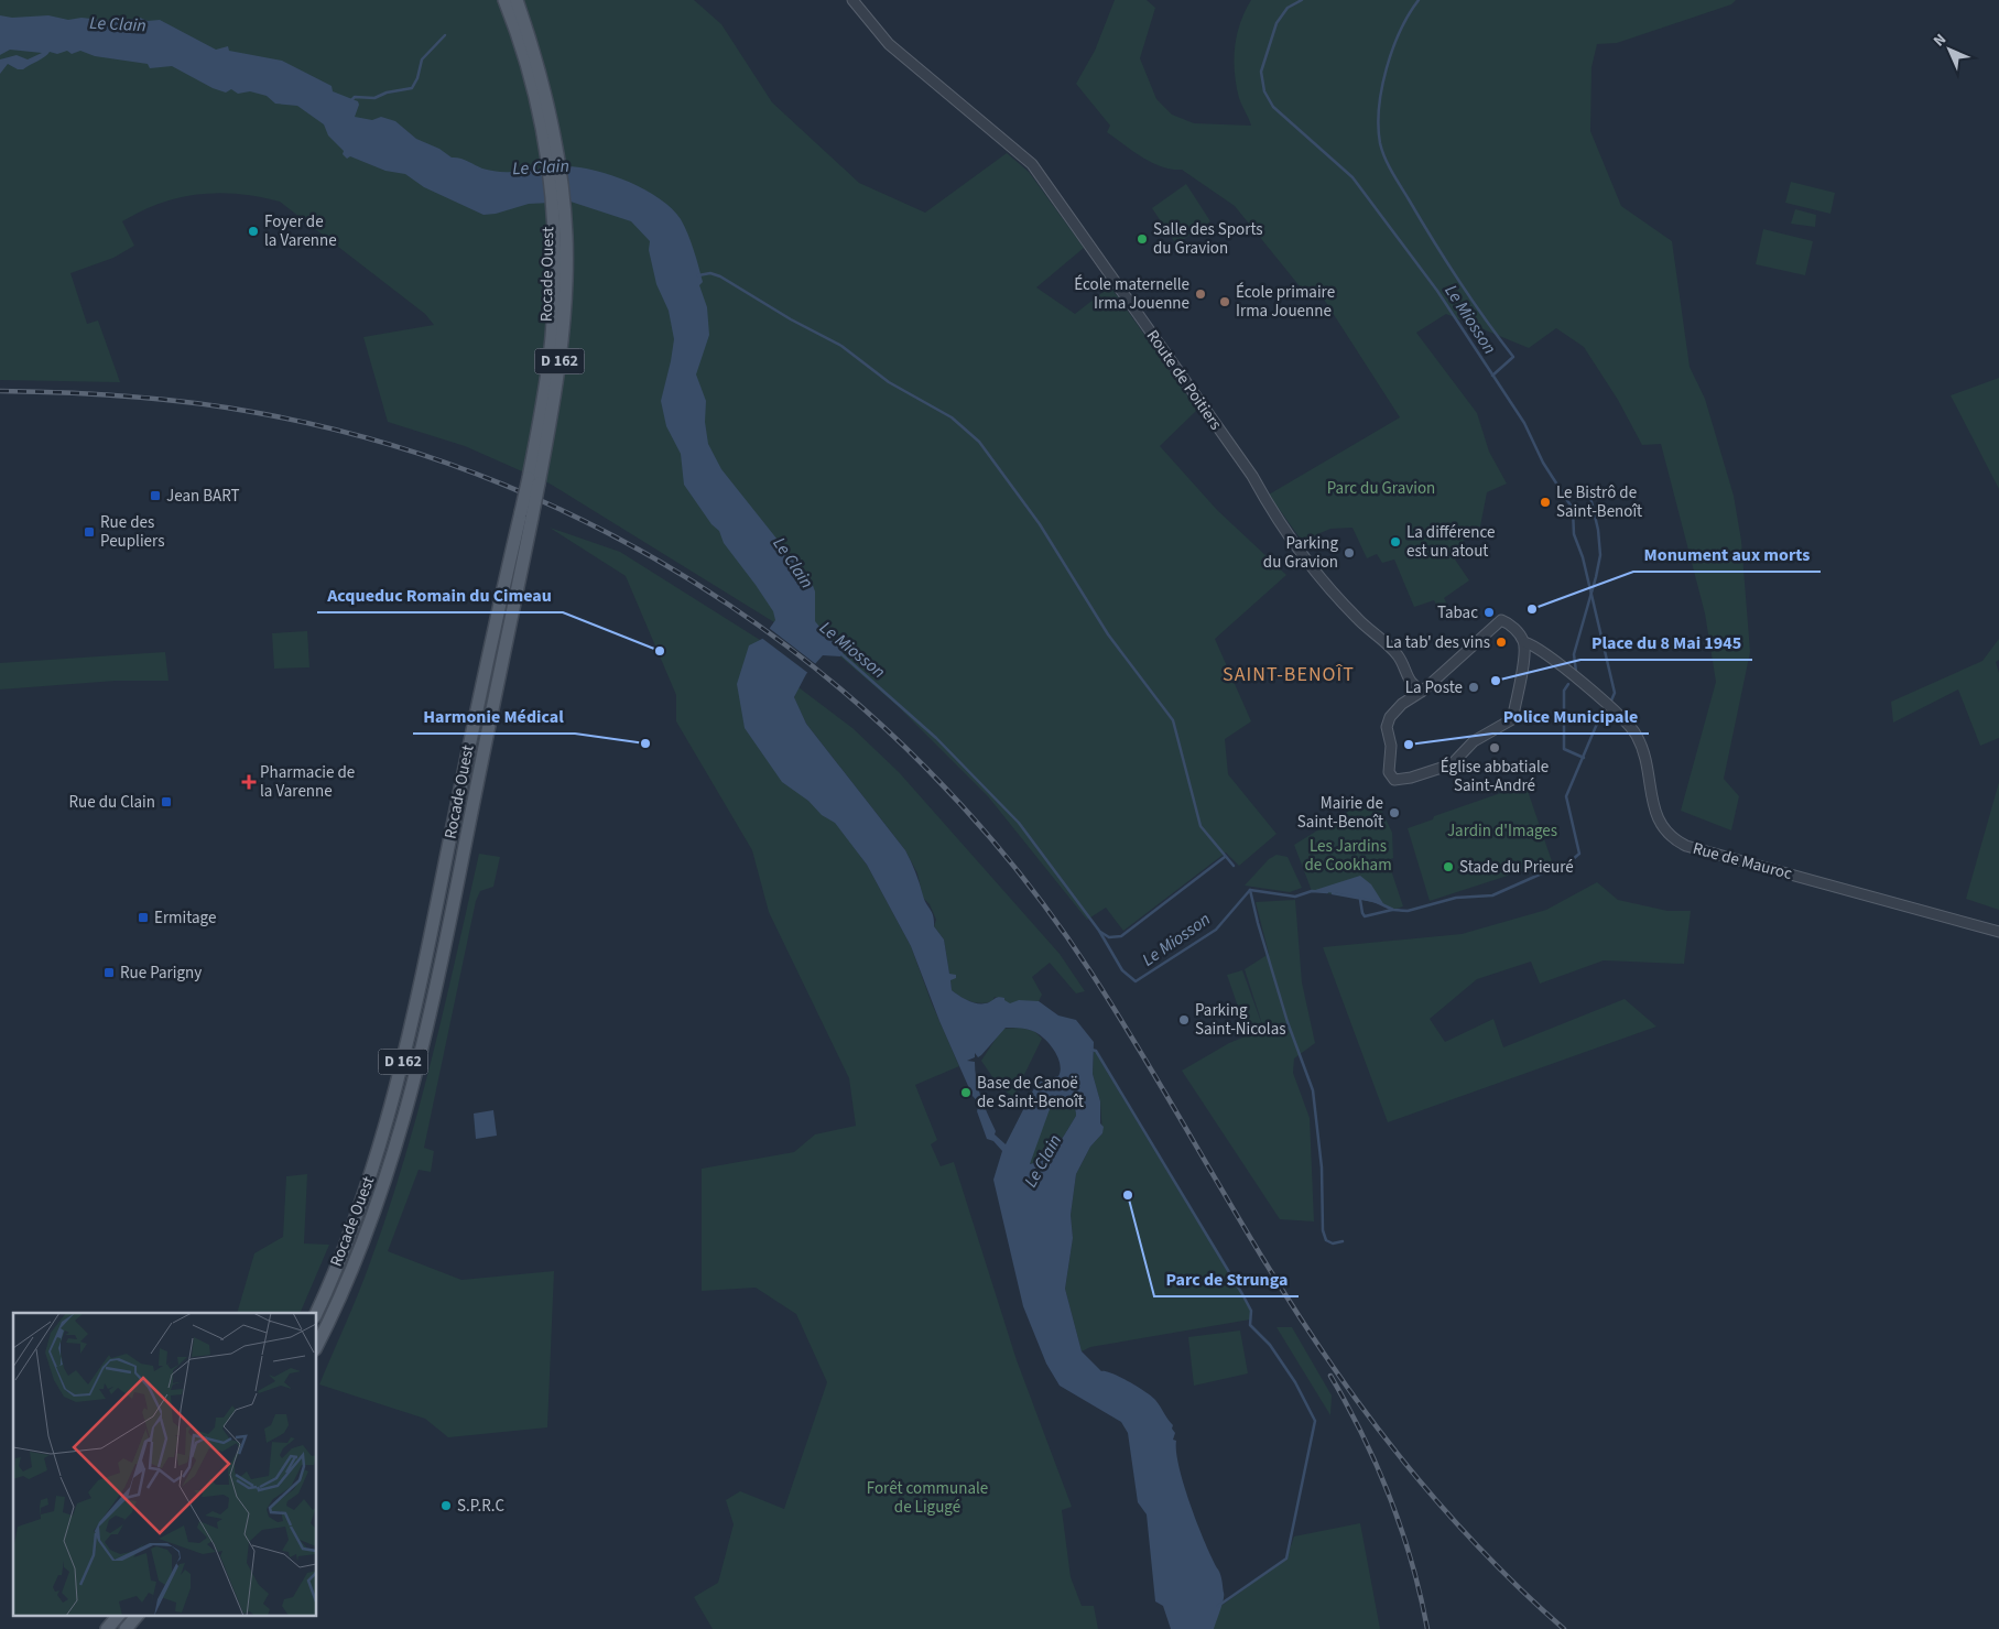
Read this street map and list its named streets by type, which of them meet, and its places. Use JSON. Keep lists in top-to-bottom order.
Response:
{
  "streets": {
    "main road": ["Rocade Ouest", "D 162"],
    "street": ["Route de Poitiers", "Rue de Mauroc"]
  },
  "crossings": [
    ["Route de Poitiers", "Rue de Mauroc"]
  ],
  "districts": ["SAINT-BENOÎT"],
  "water": ["Le Clain", "Le Miosson"],
  "parks": [
    "Parc du Gravion",
    "Jardin d'Images",
    "Les Jardins de Cookham",
    "Forêt communale de Ligugé"
  ],
  "places": {
    "other": [
      "Foyer de la Varenne",
      "Salle des Sports du Gravion",
      "École maternelle Irma Jouenne",
      "École primaire Irma Jouenne",
      "Le Bistrô de Saint-Benoît",
      "La différence est un atout",
      "Parking du Gravion",
      "Monument aux morts",
      "Tabac",
      "La tab' des vins",
      "Acqueduc Romain du Cimeau",
      "Place du 8 Mai 1945",
      "La Poste",
      "Harmonie Médical",
      "Police Municipale",
      "Église abbatiale Saint-André",
      "Mairie de Saint-Benoît",
      "Stade du Prieuré",
      "Parking Saint-Nicolas",
      "Base de Canoë de Saint-Benoît",
      "Parc de Strunga",
      "S.P.R.C"
    ],
    "transit": [
      "Jean BART",
      "Rue des Peupliers",
      "Rue du Clain",
      "Ermitage",
      "Rue Parigny"
    ],
    "health": ["Pharmacie de la Varenne"]
  },
  "north": "top left"
}
